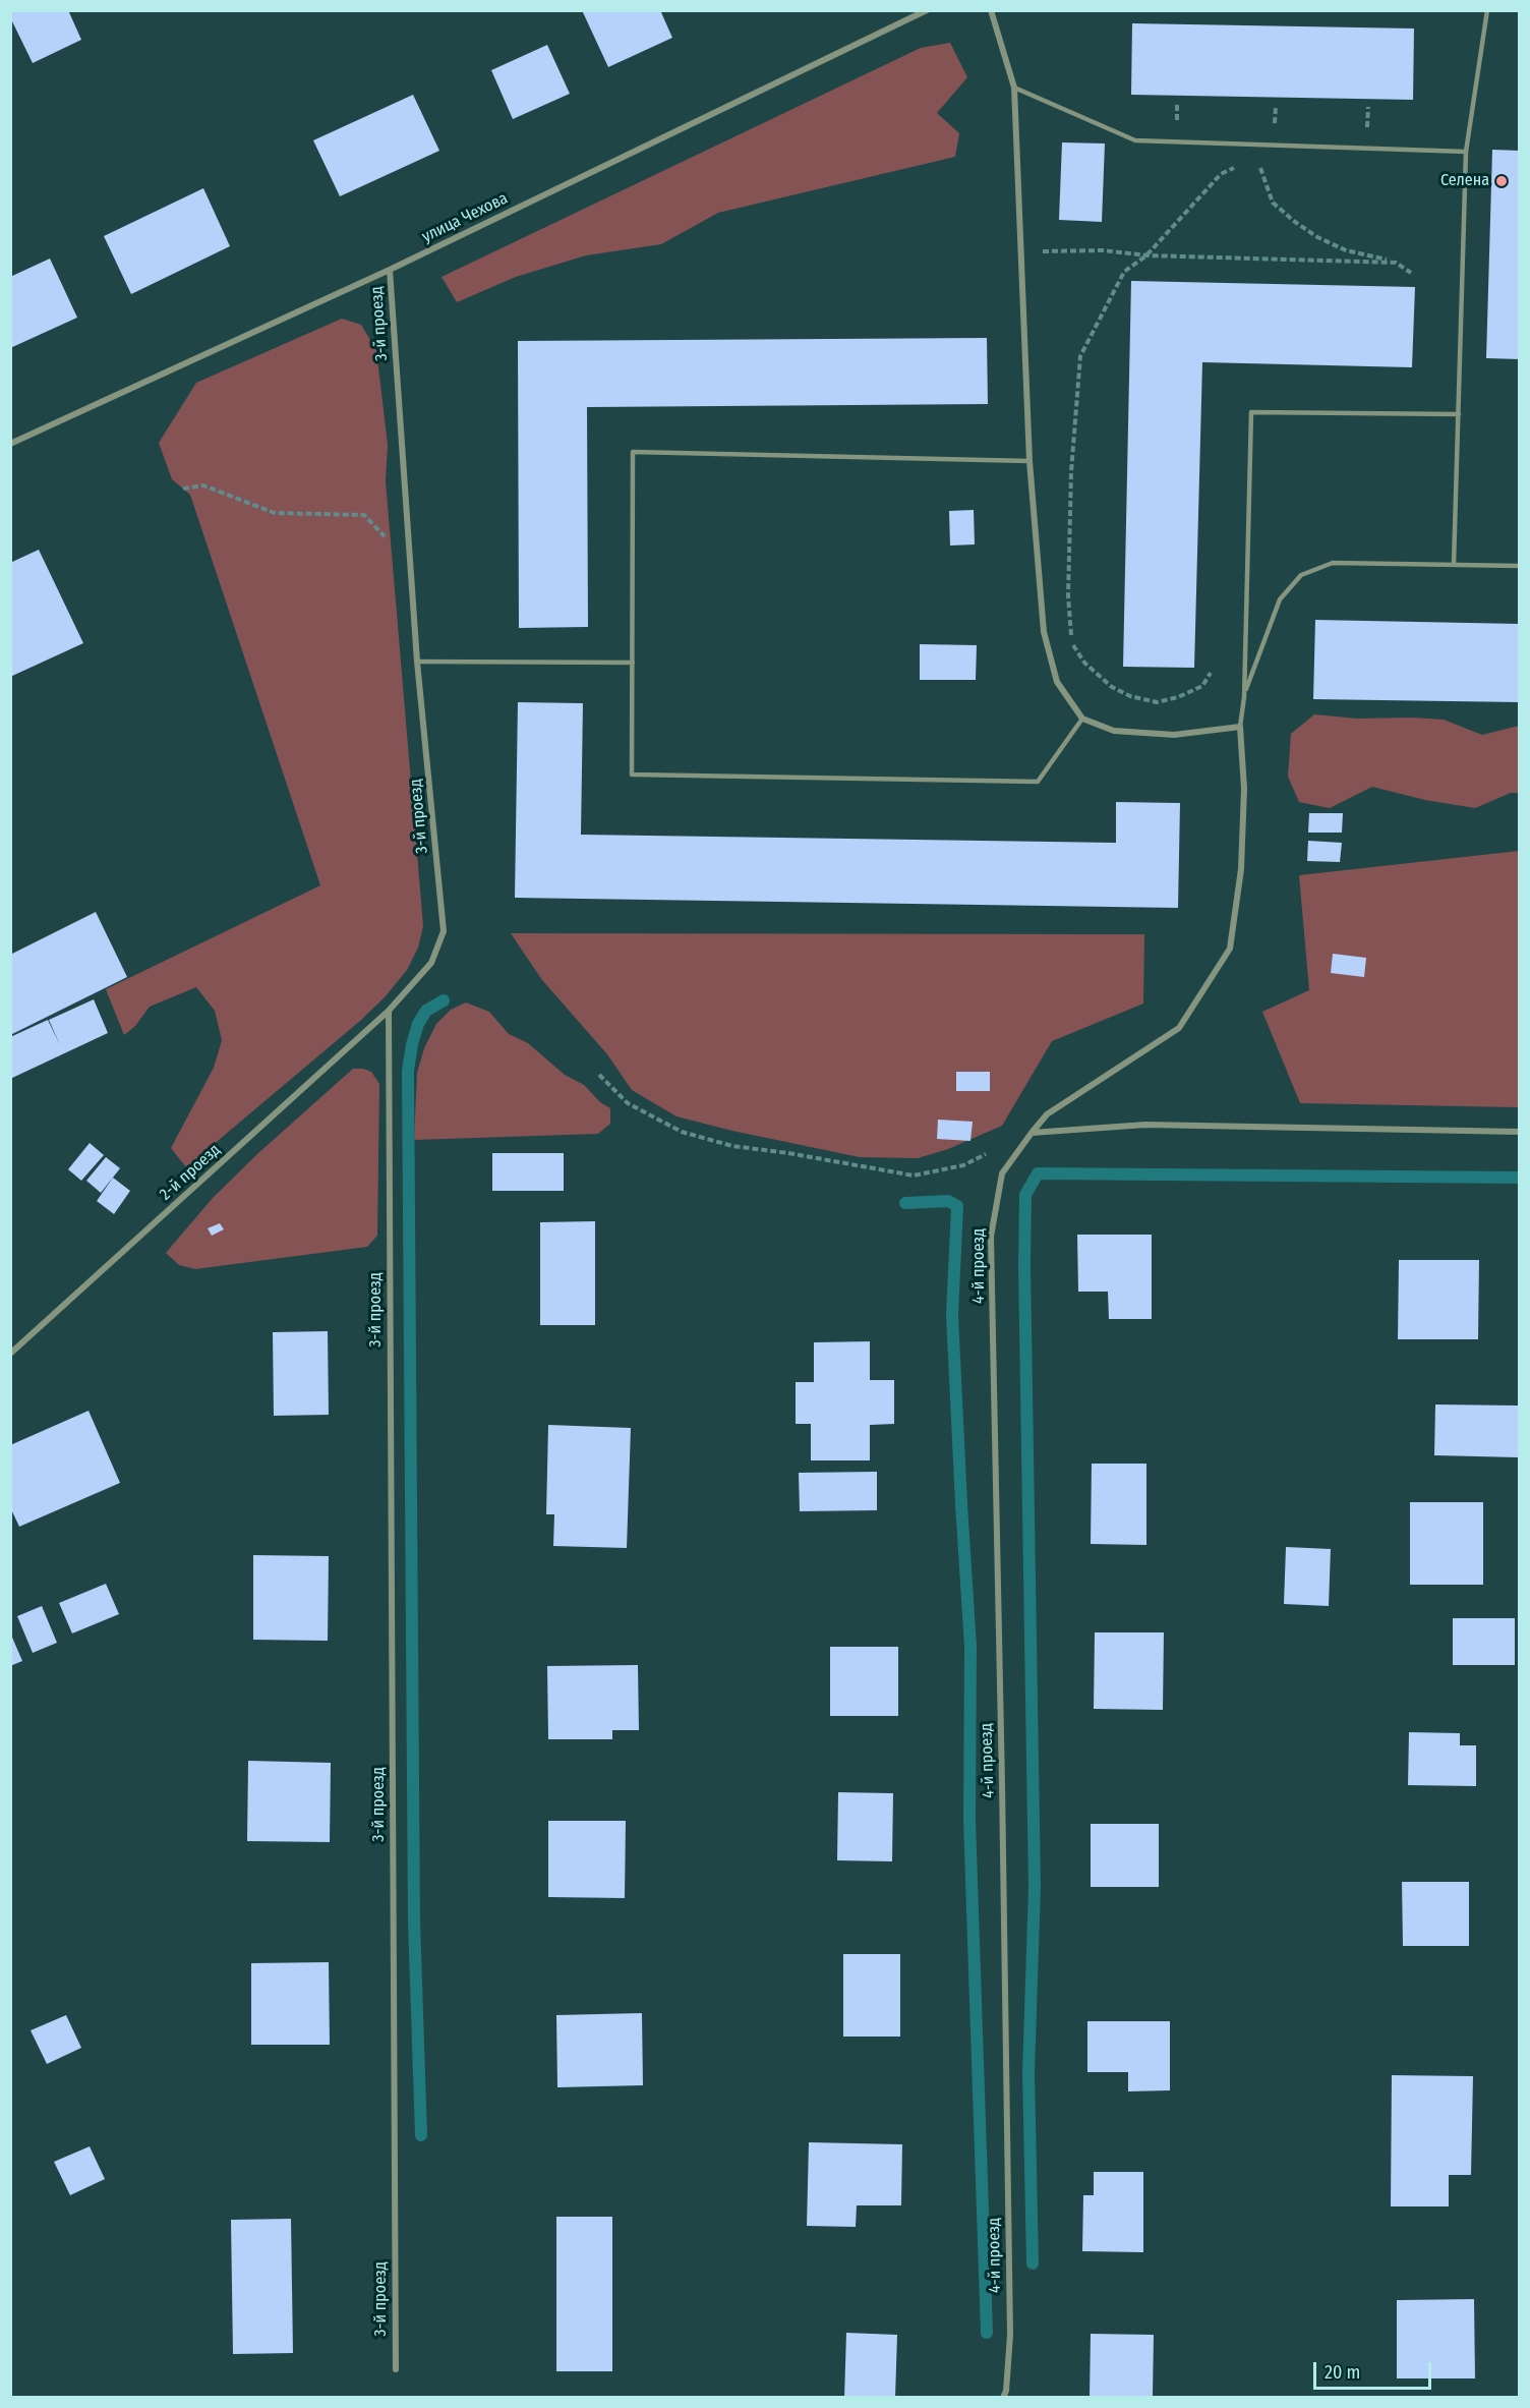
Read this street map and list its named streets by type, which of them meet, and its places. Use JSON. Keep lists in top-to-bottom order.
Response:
{
  "streets": {
    "street": [
      "улица Чехова",
      "3-й проезд",
      "2-й проезд",
      "4-й проезд"
    ]
  },
  "crossings": [
    ["улица Чехова", "3-й проезд"],
    ["3-й проезд", "2-й проезд"]
  ],
  "places": ["Селена"],
  "scale_bar": "20 m"
}
